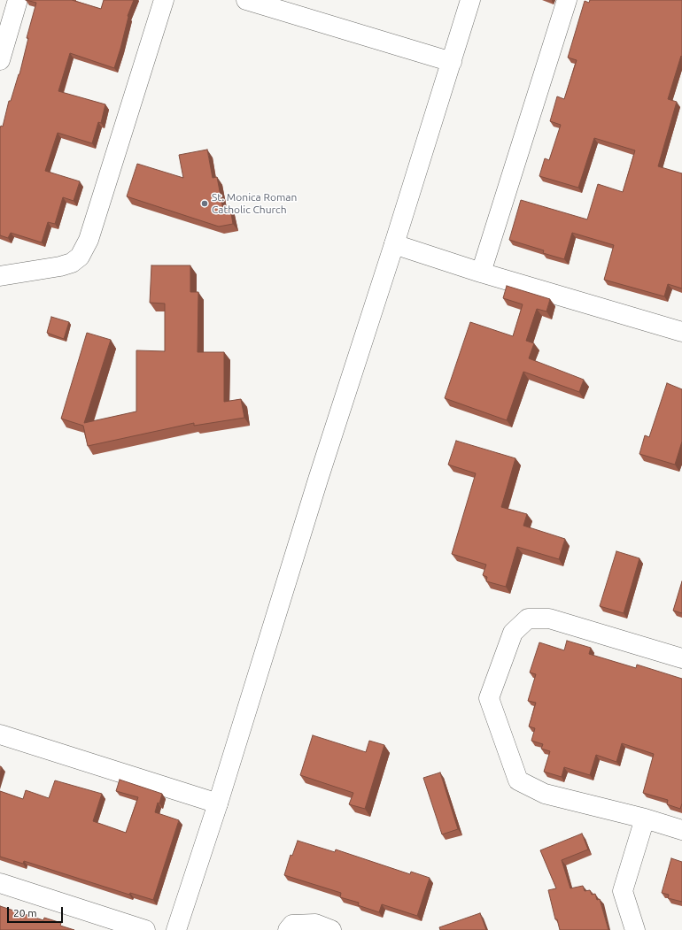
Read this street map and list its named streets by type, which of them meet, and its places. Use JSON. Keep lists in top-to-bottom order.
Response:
{
  "places": ["St. Monica Roman Catholic Church"],
  "scale_bar": "20 m"
}
